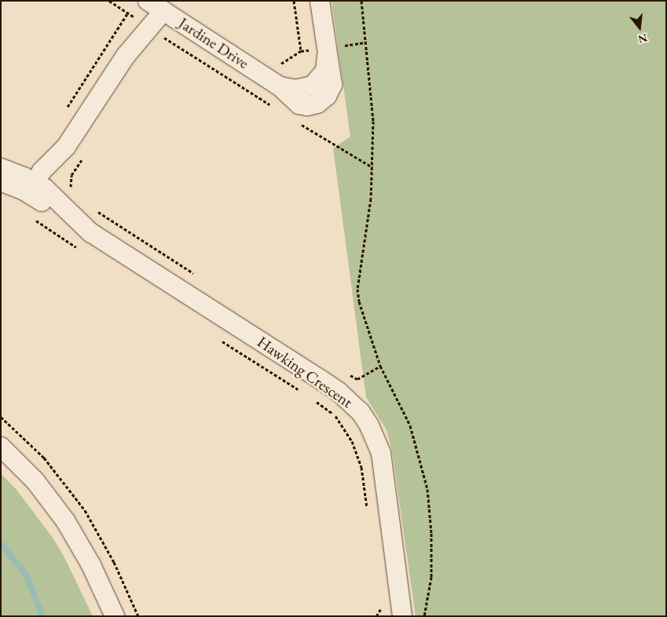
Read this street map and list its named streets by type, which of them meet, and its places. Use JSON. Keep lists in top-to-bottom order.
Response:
{
  "streets": {
    "street": ["Jardine Drive", "Hawking Crescent"]
  },
  "north": "bottom"
}
